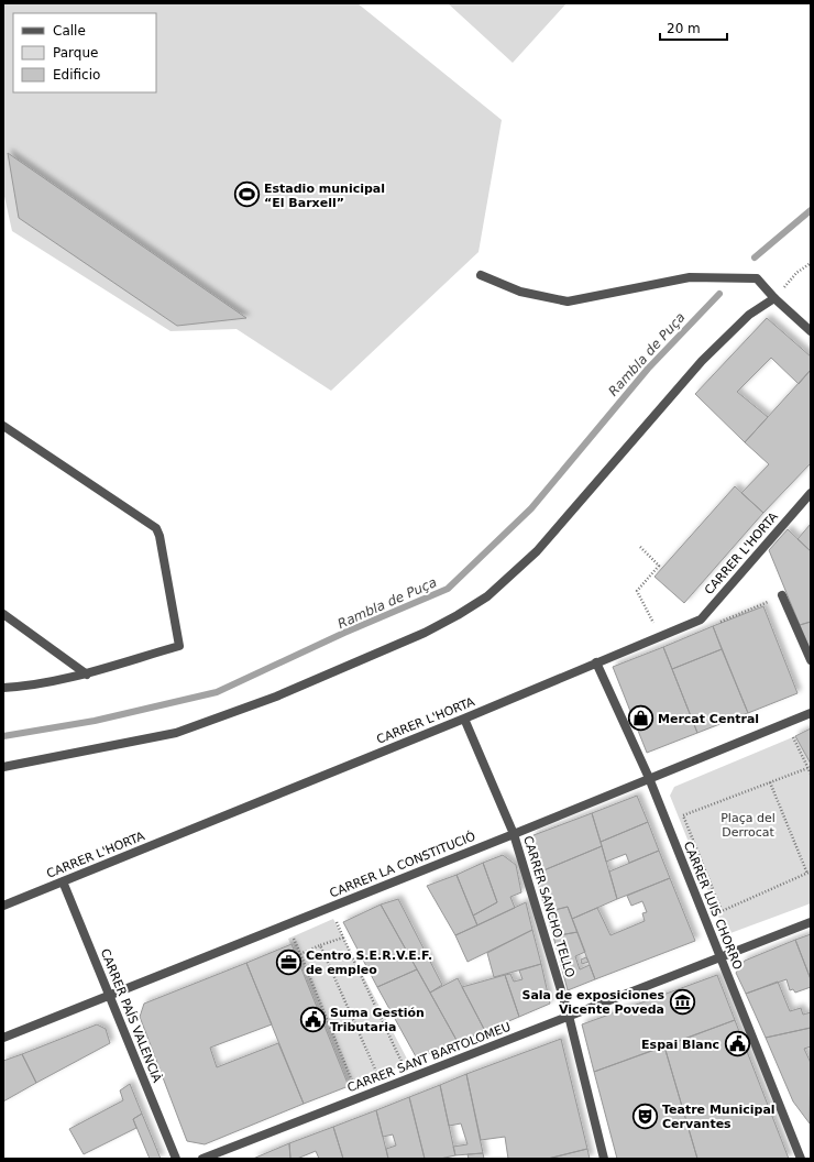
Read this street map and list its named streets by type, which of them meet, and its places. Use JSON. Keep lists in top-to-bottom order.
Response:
{
  "streets": {
    "street": [
      "CARRER L'HORTA",
      "CARRER LA CONSTITUCIÓ",
      "CARRER LUIS CHORRO",
      "CARRER SANCHO TELLO",
      "CARRER PAÍS VALENCIÀ",
      "CARRER SANT BARTOLOMEU"
    ]
  },
  "crossings": [
    ["CARRER L'HORTA", "CARRER LUIS CHORRO"],
    ["CARRER L'HORTA", "CARRER SANCHO TELLO"],
    ["CARRER L'HORTA", "CARRER PAÍS VALENCIÀ"],
    ["CARRER LA CONSTITUCIÓ", "CARRER LUIS CHORRO"],
    ["CARRER LA CONSTITUCIÓ", "CARRER SANCHO TELLO"],
    ["CARRER LA CONSTITUCIÓ", "CARRER PAÍS VALENCIÀ"],
    ["CARRER LUIS CHORRO", "CARRER SANT BARTOLOMEU"],
    ["CARRER SANCHO TELLO", "CARRER SANT BARTOLOMEU"]
  ],
  "water": ["Rambla de Puça"],
  "parks": ["Plaça del Derrocat"],
  "places": {
    "sports": ["Estadio municipal “El Barxell”"],
    "shop": ["Mercat Central"],
    "office": ["Centro S.E.R.V.E.F. de empleo"],
    "museum": ["Sala de exposiciones Vicente Poveda"],
    "public building": ["Suma Gestión Tributaria", "Espai Blanc"],
    "theatre": ["Teatre Municipal Cervantes"]
  },
  "legend": ["Calle", "Parque", "Edificio"],
  "scale_bar": "20 m"
}
